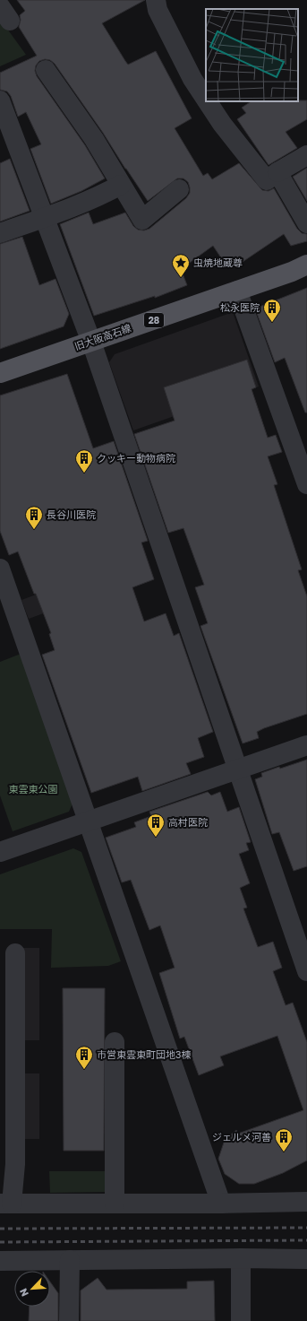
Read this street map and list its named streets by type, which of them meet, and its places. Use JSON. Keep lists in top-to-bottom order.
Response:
{
  "streets": {
    "main road": ["28", "旧大阪高石線"]
  },
  "parks": ["東雲東公園"],
  "places": {
    "place": ["虫焼地蔵尊"],
    "building": [
      "松永医院",
      "クッキー動物病院",
      "長谷川医院",
      "高村医院",
      "市営東雲東町団地3棟",
      "ジェルメ河善"
    ]
  },
  "north": "bottom left"
}
